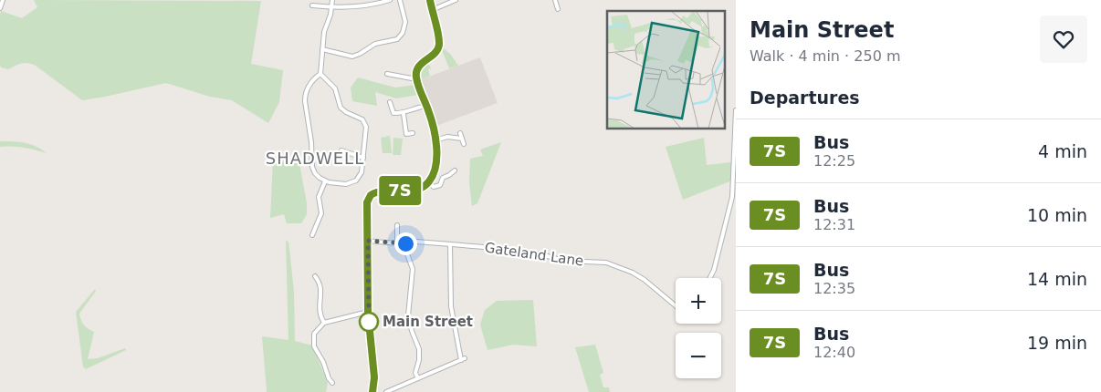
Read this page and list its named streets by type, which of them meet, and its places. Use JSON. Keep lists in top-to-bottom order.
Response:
{
  "streets": {
    "street": ["Gateland Lane"]
  },
  "districts": ["SHADWELL"],
  "places": ["Main Street"],
  "lines": ["bus line 7S"],
  "page": {
    "on_map": "7S",
    "heading": [
      ["Main Street", "Walk · 4 min · 250 m"],
      "Departures"
    ],
    "list": [
      {
        "mark": "7S",
        "name": "Bus",
        "note": "12:25",
        "value": "4 min"
      },
      {
        "mark": "7S",
        "name": "Bus",
        "note": "12:31",
        "value": "10 min"
      },
      {
        "mark": "7S",
        "name": "Bus",
        "note": "12:35",
        "value": "14 min"
      },
      {
        "mark": "7S",
        "name": "Bus",
        "note": "12:40",
        "value": "19 min"
      }
    ],
    "map_buttons": ["+", "−"]
  }
}
